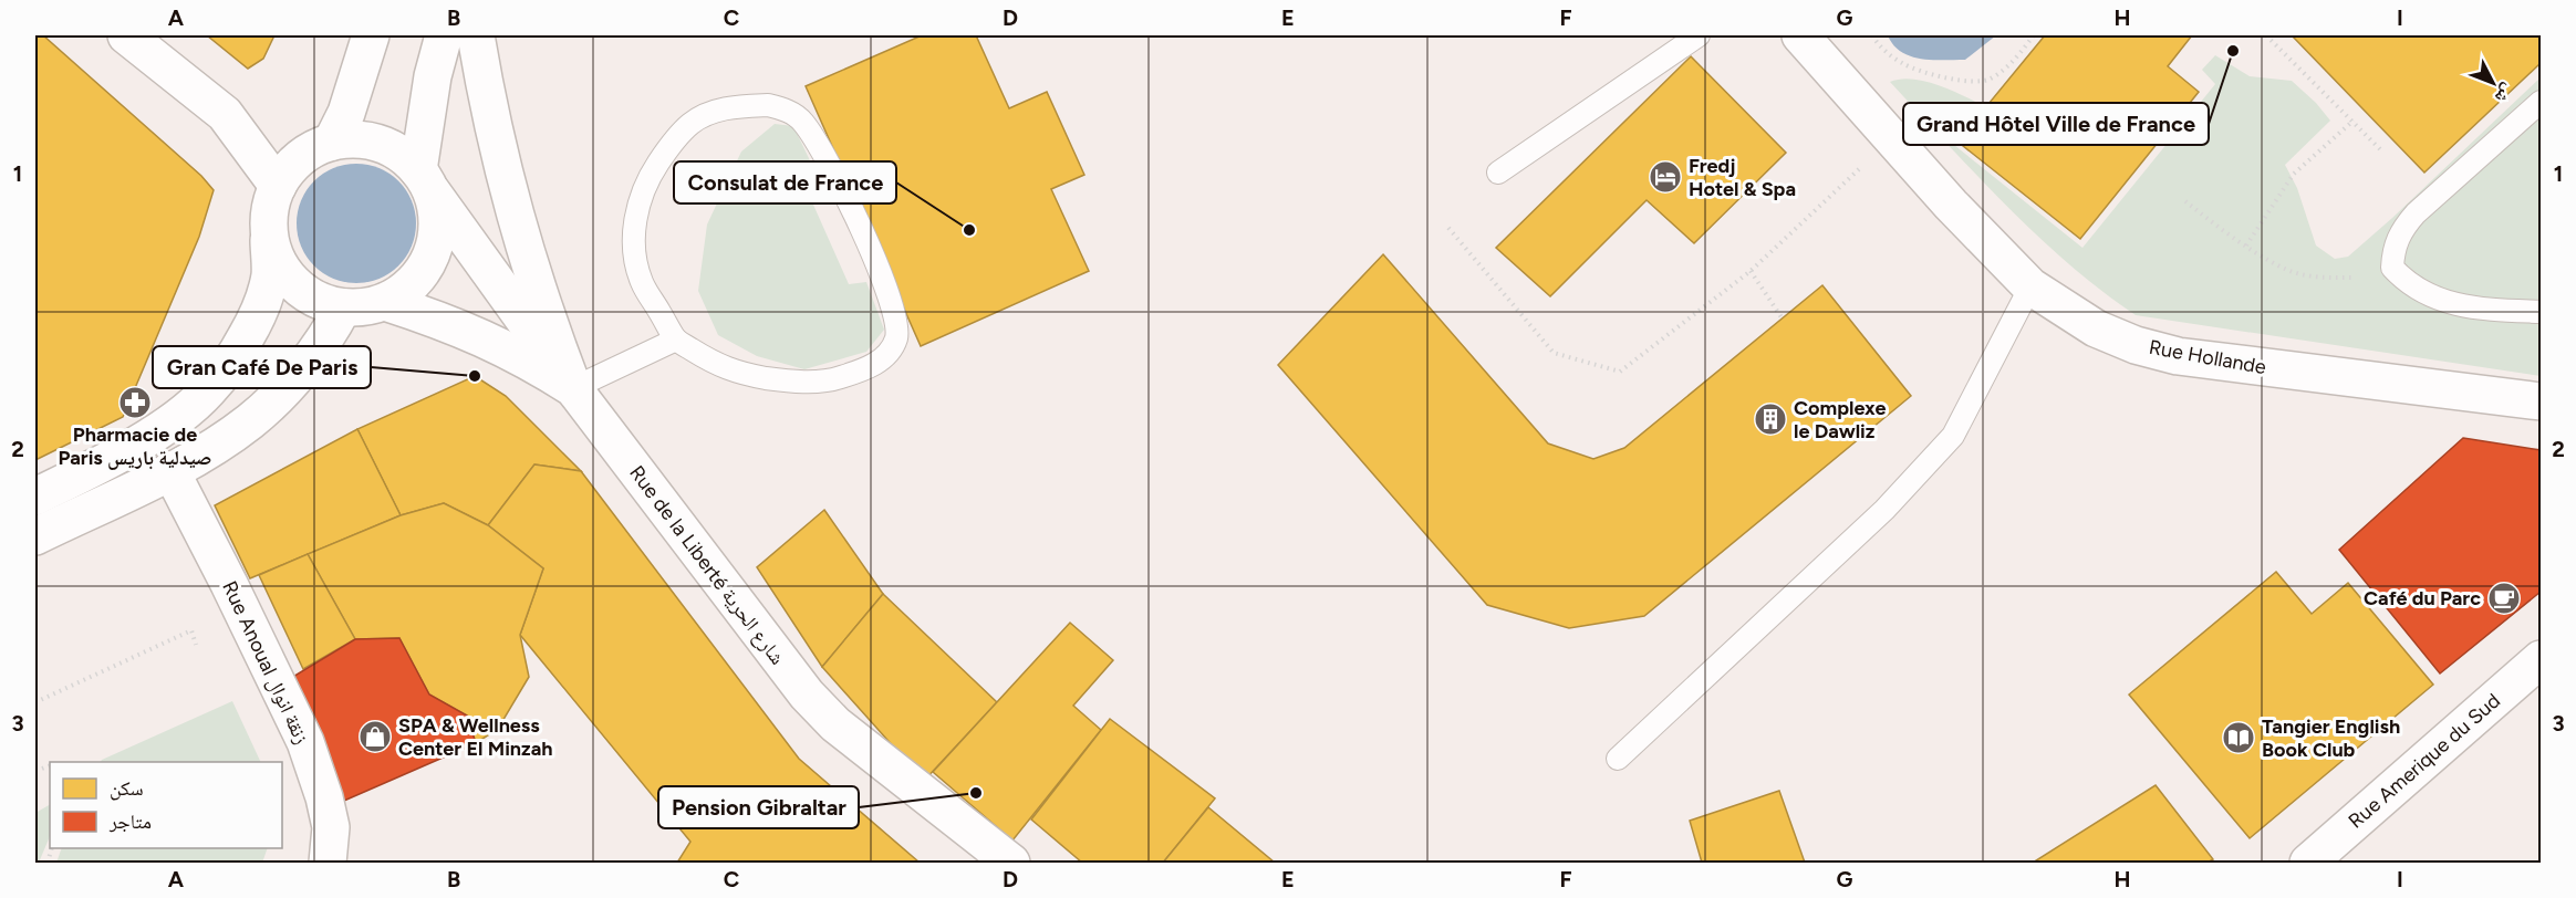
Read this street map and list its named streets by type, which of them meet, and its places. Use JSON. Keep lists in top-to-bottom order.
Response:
{
  "streets": {
    "street": [
      "Rue Hollande",
      "Rue de la Liberté شارع الحرية",
      "Rue Anoual زنقة انوال",
      "Rue Amerique du Sud"
    ]
  },
  "places": {
    "other": [
      "Grand Hôtel Ville de France",
      "Consulat de France",
      "Gran Café De Paris",
      "Pension Gibraltar"
    ],
    "hotel": ["Fredj Hotel & Spa"],
    "pharmacy": ["Pharmacie de Paris صيدلية باريس"],
    "building": ["Complexe le Dawliz"],
    "cafe": ["Café du Parc"],
    "shop": ["SPA & Wellness Center El Minzah"],
    "library": ["Tangier English Book Club"]
  },
  "legend": ["سكن", "متاجر"],
  "north": "bottom right",
  "grid": {
    "columns": [
      "A",
      "B",
      "C",
      "D",
      "E",
      "F",
      "G",
      "H",
      "I"
    ],
    "rows": ["1", "2", "3"]
  }
}
